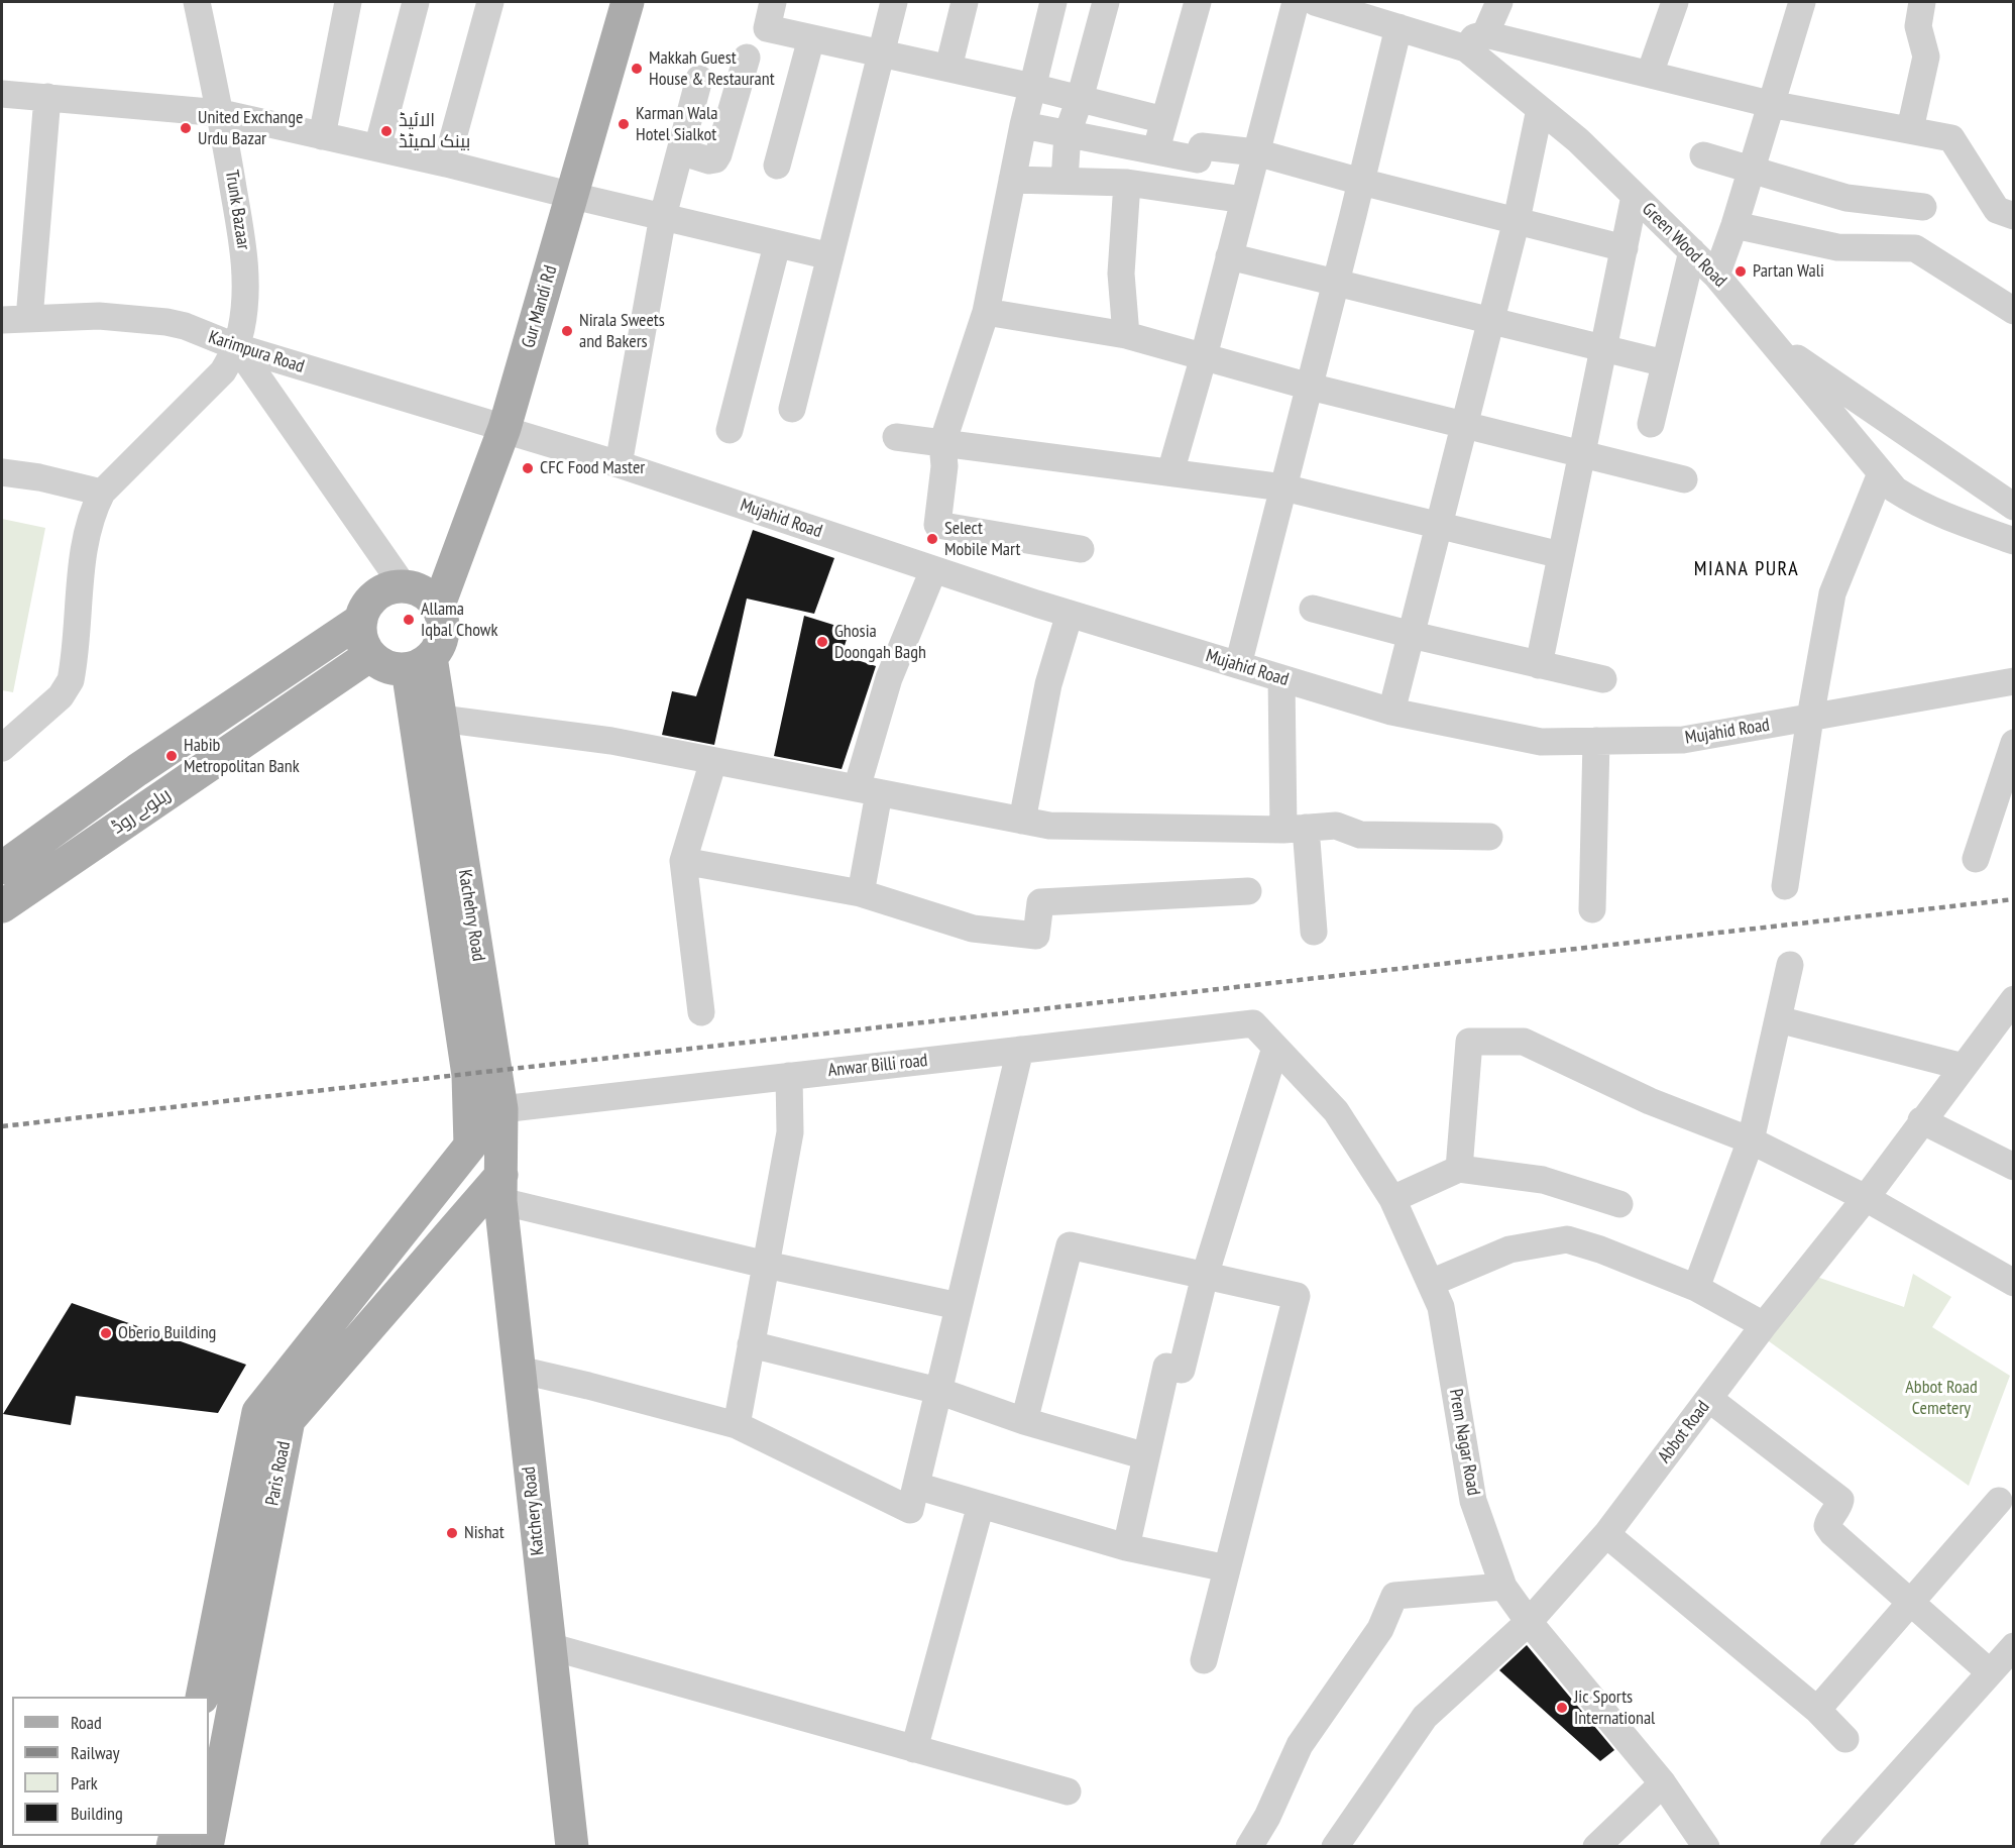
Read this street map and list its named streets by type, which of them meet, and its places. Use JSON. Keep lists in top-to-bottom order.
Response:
{
  "streets": {
    "main road": [
      "Gur Mandi Rd",
      "ریلوے روڈ",
      "Kachehry Road",
      "Paris Road",
      "Katchery Road"
    ],
    "street": [
      "Trunk Bazaar",
      "Green Wood Road",
      "Karimpura Road",
      "Mujahid Road",
      "Anwar Billi road",
      "Abbot Road",
      "Prem Nagar Road"
    ]
  },
  "crossings": [
    ["Trunk Bazaar", "Karimpura Road"],
    ["Gur Mandi Rd", "Karimpura Road"],
    ["Gur Mandi Rd", "Mujahid Road"],
    ["Gur Mandi Rd", "ریلوے روڈ"],
    ["Gur Mandi Rd", "Kachehry Road"],
    ["Karimpura Road", "Mujahid Road"],
    ["ریلوے روڈ", "Kachehry Road"],
    ["Kachehry Road", "Anwar Billi road"],
    ["Kachehry Road", "Paris Road"],
    ["Kachehry Road", "Katchery Road"],
    ["Anwar Billi road", "Prem Nagar Road"],
    ["Abbot Road", "Prem Nagar Road"],
    ["Paris Road", "Katchery Road"]
  ],
  "districts": ["MIANA PURA"],
  "parks": ["Abbot Road Cemetery"],
  "places": [
    "Makkah Guest House & Restaurant",
    "Karman Wala Hotel Sialkot",
    "United Exchange Urdu Bazar",
    "الائیڈ بینک لمیٹڈ",
    "Partan Wali",
    "Nirala Sweets and Bakers",
    "CFC Food Master",
    "Select Mobile Mart",
    "Allama Iqbal Chowk",
    "Ghosia Doongah Bagh",
    "Habib Metropolitan Bank",
    "Oberio Building",
    "Nishat",
    "Jic Sports International"
  ],
  "legend": [
    "Road",
    "Railway",
    "Park",
    "Building"
  ]
}
